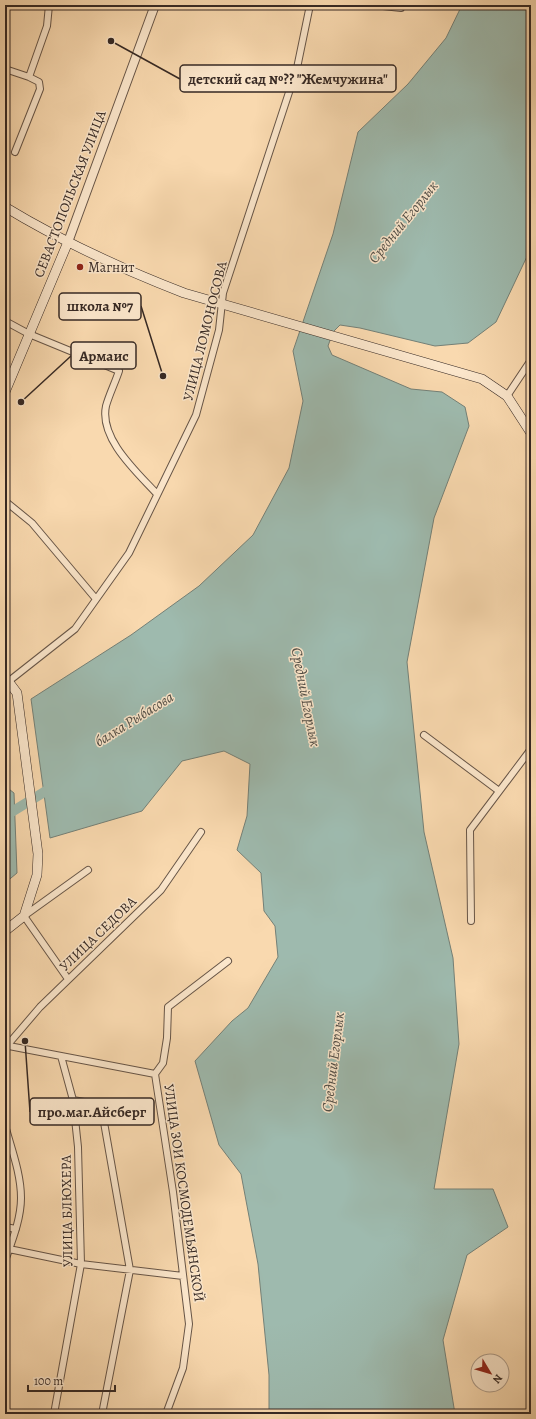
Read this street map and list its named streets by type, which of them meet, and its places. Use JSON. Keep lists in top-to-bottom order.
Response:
{
  "streets": {
    "main road": ["СЕВАСТОПОЛЬСКАЯ УЛИЦА"],
    "street": [
      "УЛИЦА ЛОМОНОСОВА",
      "УЛИЦА СЕДОВА",
      "УЛИЦА ЗОИ КОСМОДЕМЬЯНСКОЙ",
      "УЛИЦА БЛЮХЕРА"
    ]
  },
  "crossings": [
    ["УЛИЦА СЕДОВА", "УЛИЦА ЗОИ КОСМОДЕМЬЯНСКОЙ"],
    ["УЛИЦА ЗОИ КОСМОДЕМЬЯНСКОЙ", "УЛИЦА БЛЮХЕРА"]
  ],
  "water": ["Средний Егорлык", "балка Рыбасова"],
  "places": [
    "детский сад №?? \"Жемчужина\"",
    "Магнит",
    "школа №7",
    "Армаис",
    "про.маг.Айсберг"
  ],
  "scale_bar": "100 m",
  "north": "bottom right"
}
